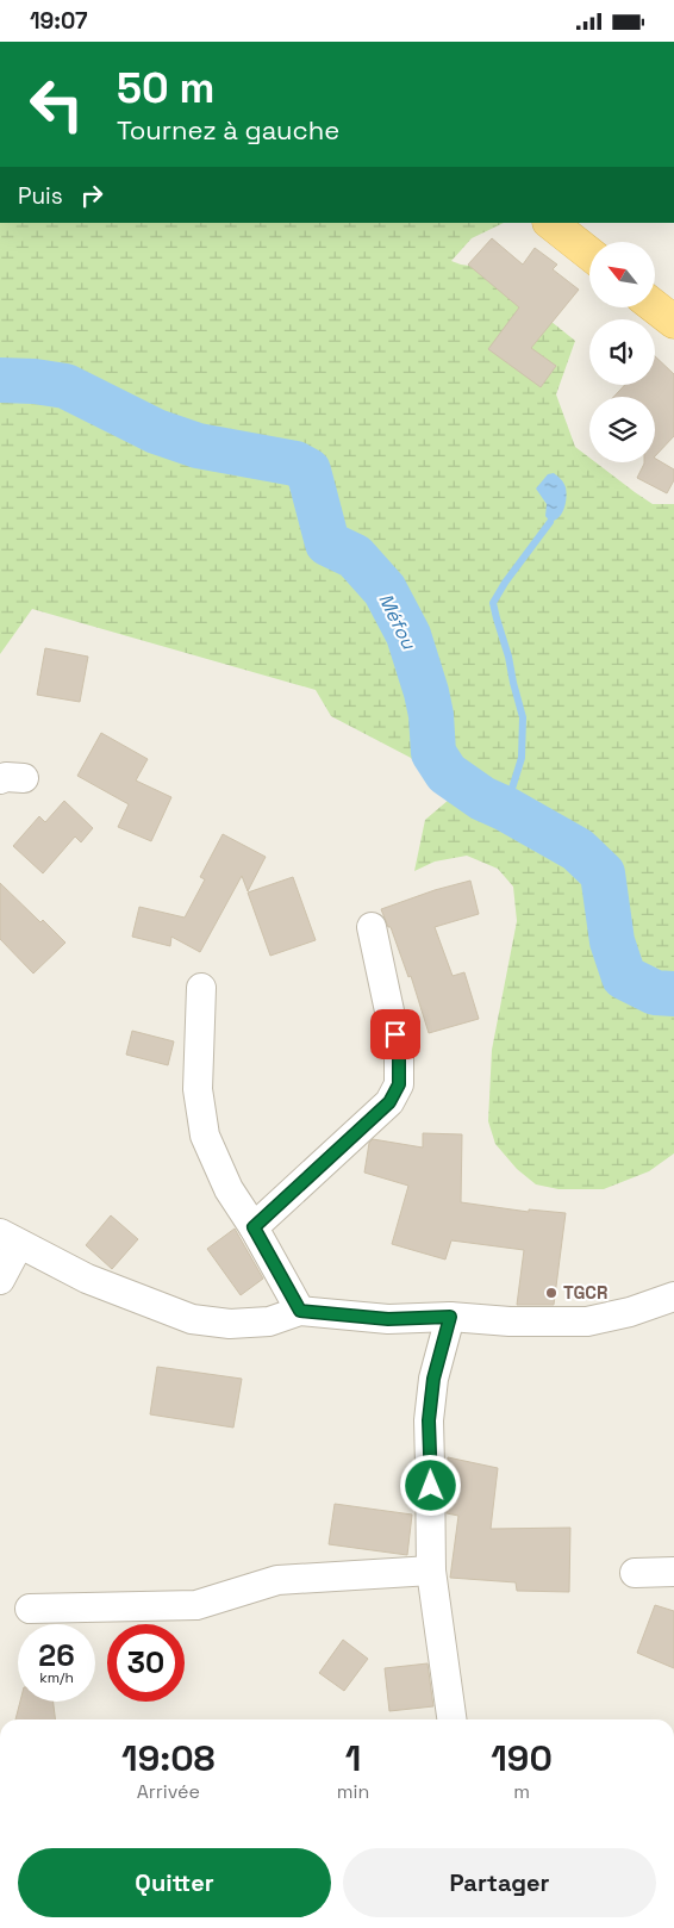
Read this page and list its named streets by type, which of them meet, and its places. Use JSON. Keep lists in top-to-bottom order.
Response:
{
  "water": ["Méfou"],
  "places": ["TGCR"],
  "north": "top left",
  "page": {
    "status": "19:07",
    "turn": ["50 m", "Tournez à gauche"],
    "then": "Puis",
    "speed": "26 km/h",
    "limit": "30",
    "eta": [
      "19:08",
      "Arrivée",
      "1",
      "min",
      "190",
      "m"
    ],
    "buttons": ["Quitter", "Partager"]
  }
}
